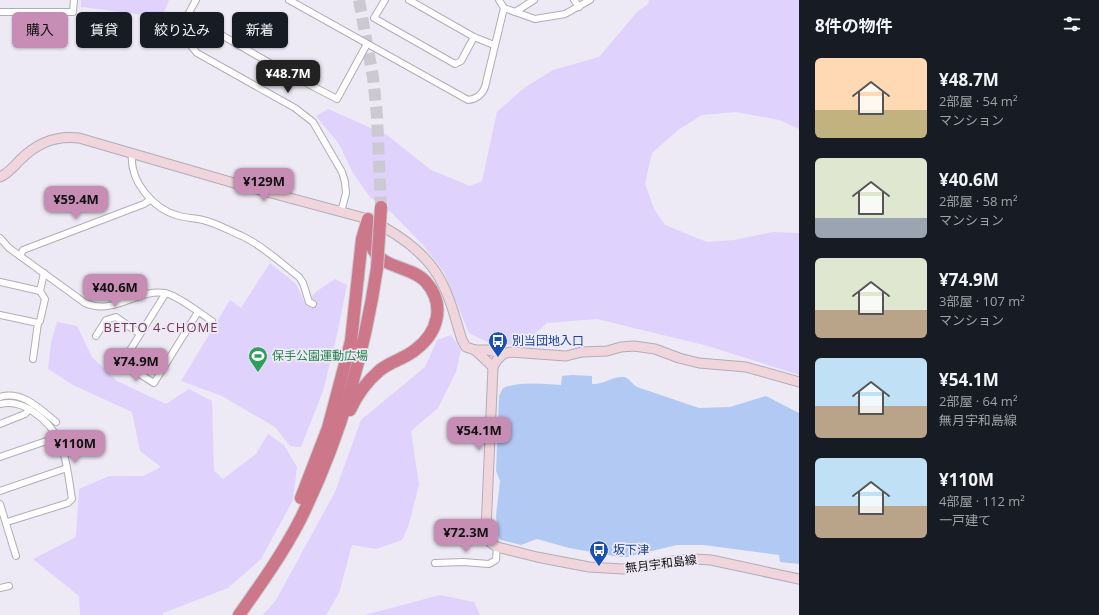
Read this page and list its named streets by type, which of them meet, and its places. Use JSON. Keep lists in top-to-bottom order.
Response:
{
  "streets": {
    "main road": ["無月宇和島線"]
  },
  "districts": ["BETTO 4-CHOME"],
  "places": {
    "bus stop": ["別当団地入口", "坂下津"],
    "sports": ["保手公園運動広場"]
  },
  "page": {
    "heading": "8件の物件",
    "chip": [
      "購入",
      "賃貸",
      "絞り込み",
      "新着"
    ],
    "list": [
      {
        "name": "¥48.7M",
        "note": "2部屋 · 54 m² · マンション"
      },
      {
        "name": "¥40.6M",
        "note": "2部屋 · 58 m² · マンション"
      },
      {
        "name": "¥74.9M",
        "note": "3部屋 · 107 m² · マンション"
      },
      {
        "name": "¥54.1M",
        "note": "2部屋 · 64 m² · 無月宇和島線"
      },
      {
        "name": "¥110M",
        "note": "4部屋 · 112 m² · 一戸建て"
      }
    ],
    "price": [
      "¥48.7M",
      "¥129M",
      "¥59.4M",
      "¥40.6M",
      "¥74.9M",
      "¥54.1M",
      "¥110M",
      "¥72.3M"
    ]
  }
}
